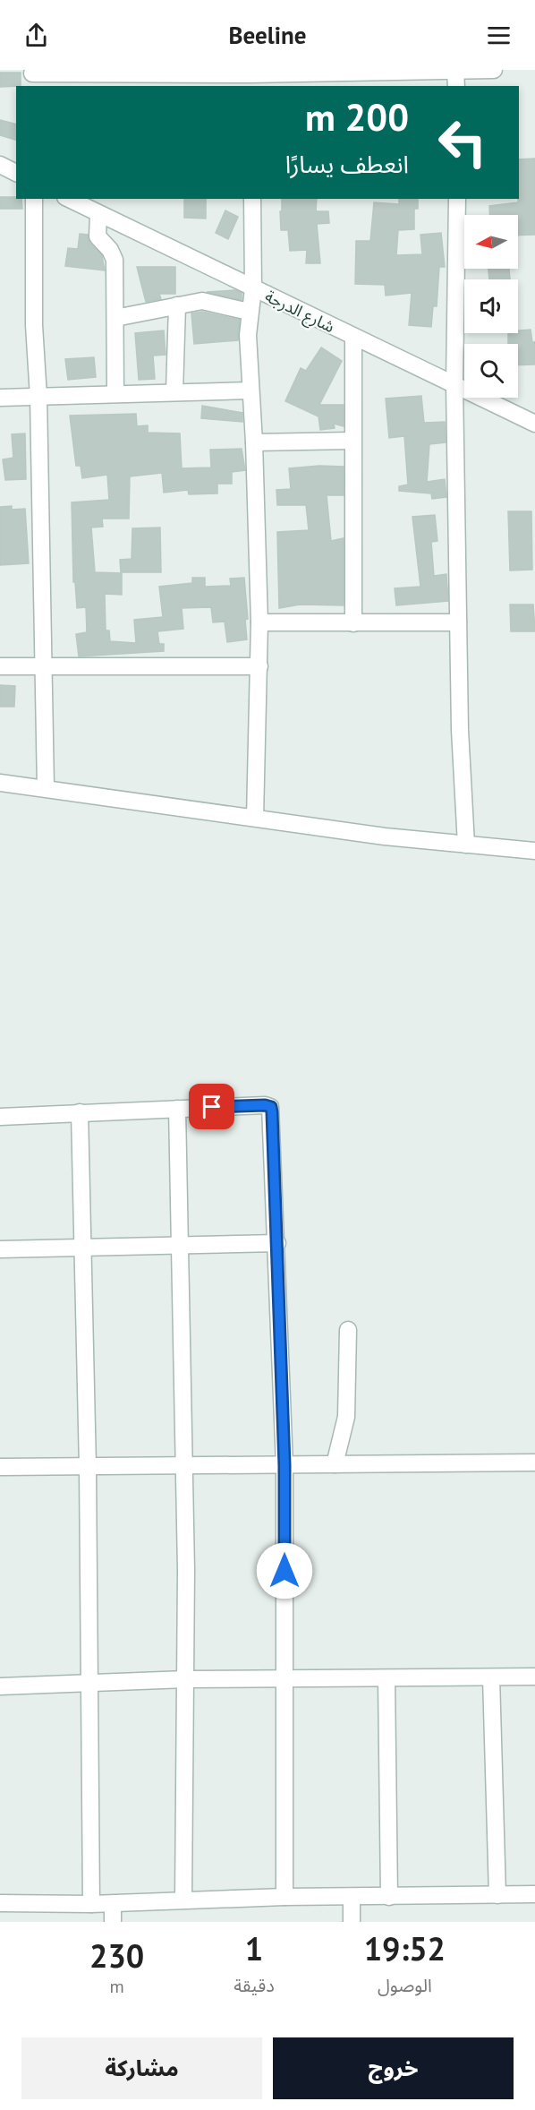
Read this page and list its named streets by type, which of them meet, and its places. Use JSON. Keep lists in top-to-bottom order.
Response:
{
  "streets": {
    "street": ["شارع الدرجة"]
  },
  "north": "left",
  "page": {
    "header": "Beeline",
    "turn": ["200 m", "انعطف يسارًا"],
    "eta": [
      "19:52",
      "الوصول",
      "1",
      "دقيقة",
      "230",
      "m"
    ],
    "buttons": ["خروج", "مشاركة"]
  }
}
